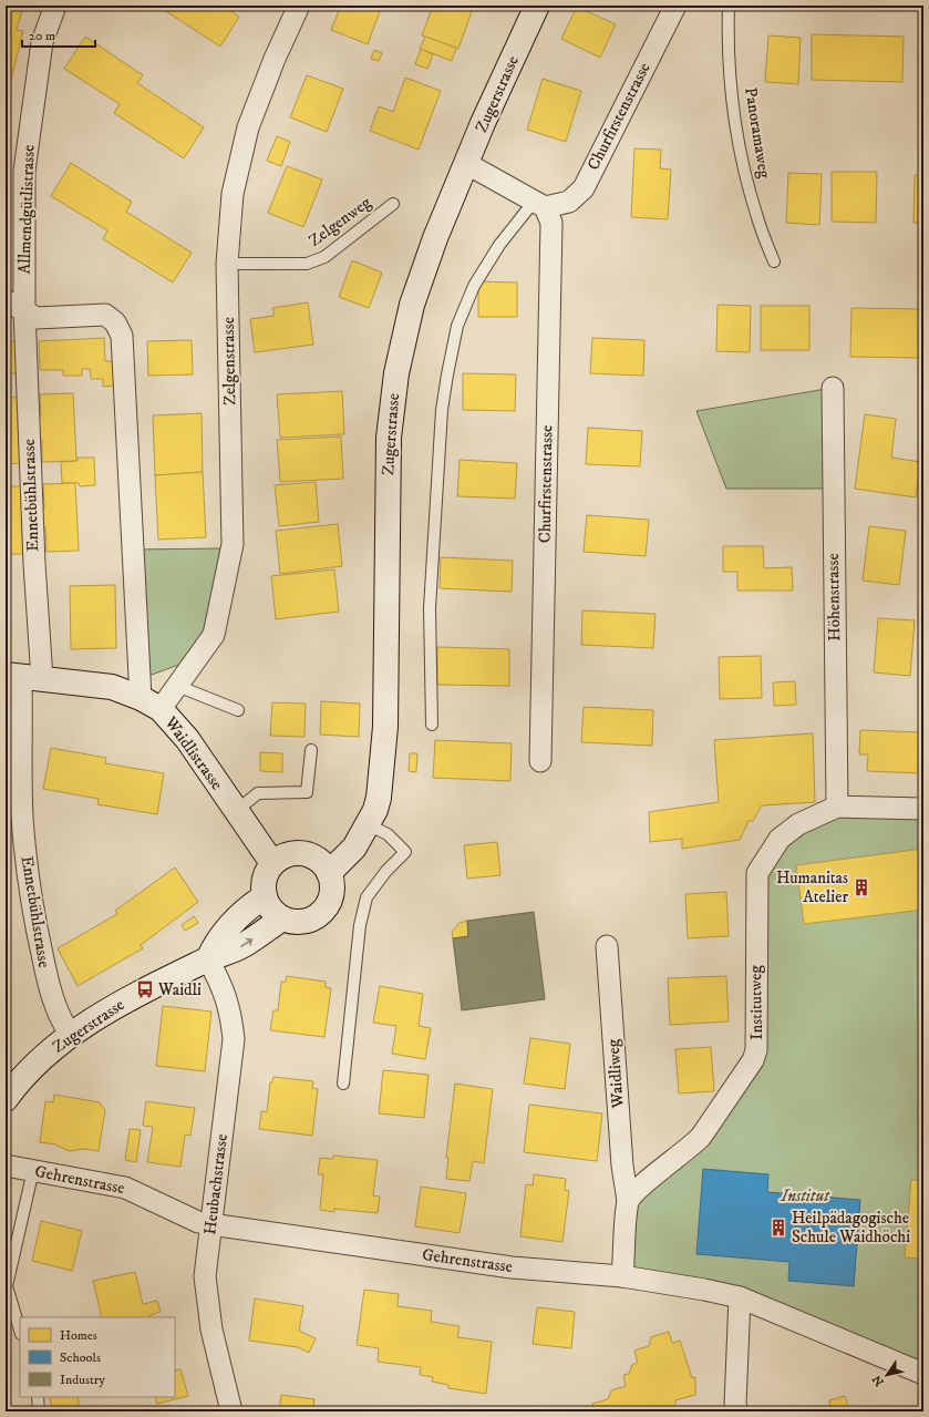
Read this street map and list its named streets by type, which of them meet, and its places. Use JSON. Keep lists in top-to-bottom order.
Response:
{
  "streets": {
    "main road": ["Zugerstrasse", "Waidlistrasse"],
    "street": [
      "Churfirstenstrasse",
      "Allmendgütlistrasse",
      "Zelgenstrasse",
      "Ennetbühlstrasse",
      "Höhenstrasse",
      "Institutweg",
      "Waidliweg",
      "Gehrenstrasse",
      "Heubachstrasse"
    ],
    "lane": ["Panoramaweg", "Zelgenweg"]
  },
  "crossings": [
    ["Zugerstrasse", "Ennetbühlstrasse"],
    ["Zugerstrasse", "Waidlistrasse"],
    ["Zugerstrasse", "Heubachstrasse"],
    ["Allmendgütlistrasse", "Ennetbühlstrasse"],
    ["Zelgenweg", "Zelgenstrasse"],
    ["Zelgenstrasse", "Waidlistrasse"],
    ["Ennetbühlstrasse", "Waidlistrasse"],
    ["Höhenstrasse", "Institutweg"],
    ["Institutweg", "Waidliweg"],
    ["Gehrenstrasse", "Heubachstrasse"]
  ],
  "parks": ["Institut"],
  "places": {
    "building": ["Humanitas Atelier", "Heilpädagogische Schule Waidhöchi"],
    "bus stop": ["Waidli"]
  },
  "legend": ["Homes", "Schools", "Industry"],
  "scale_bar": "20 m",
  "north": "bottom left"
}
